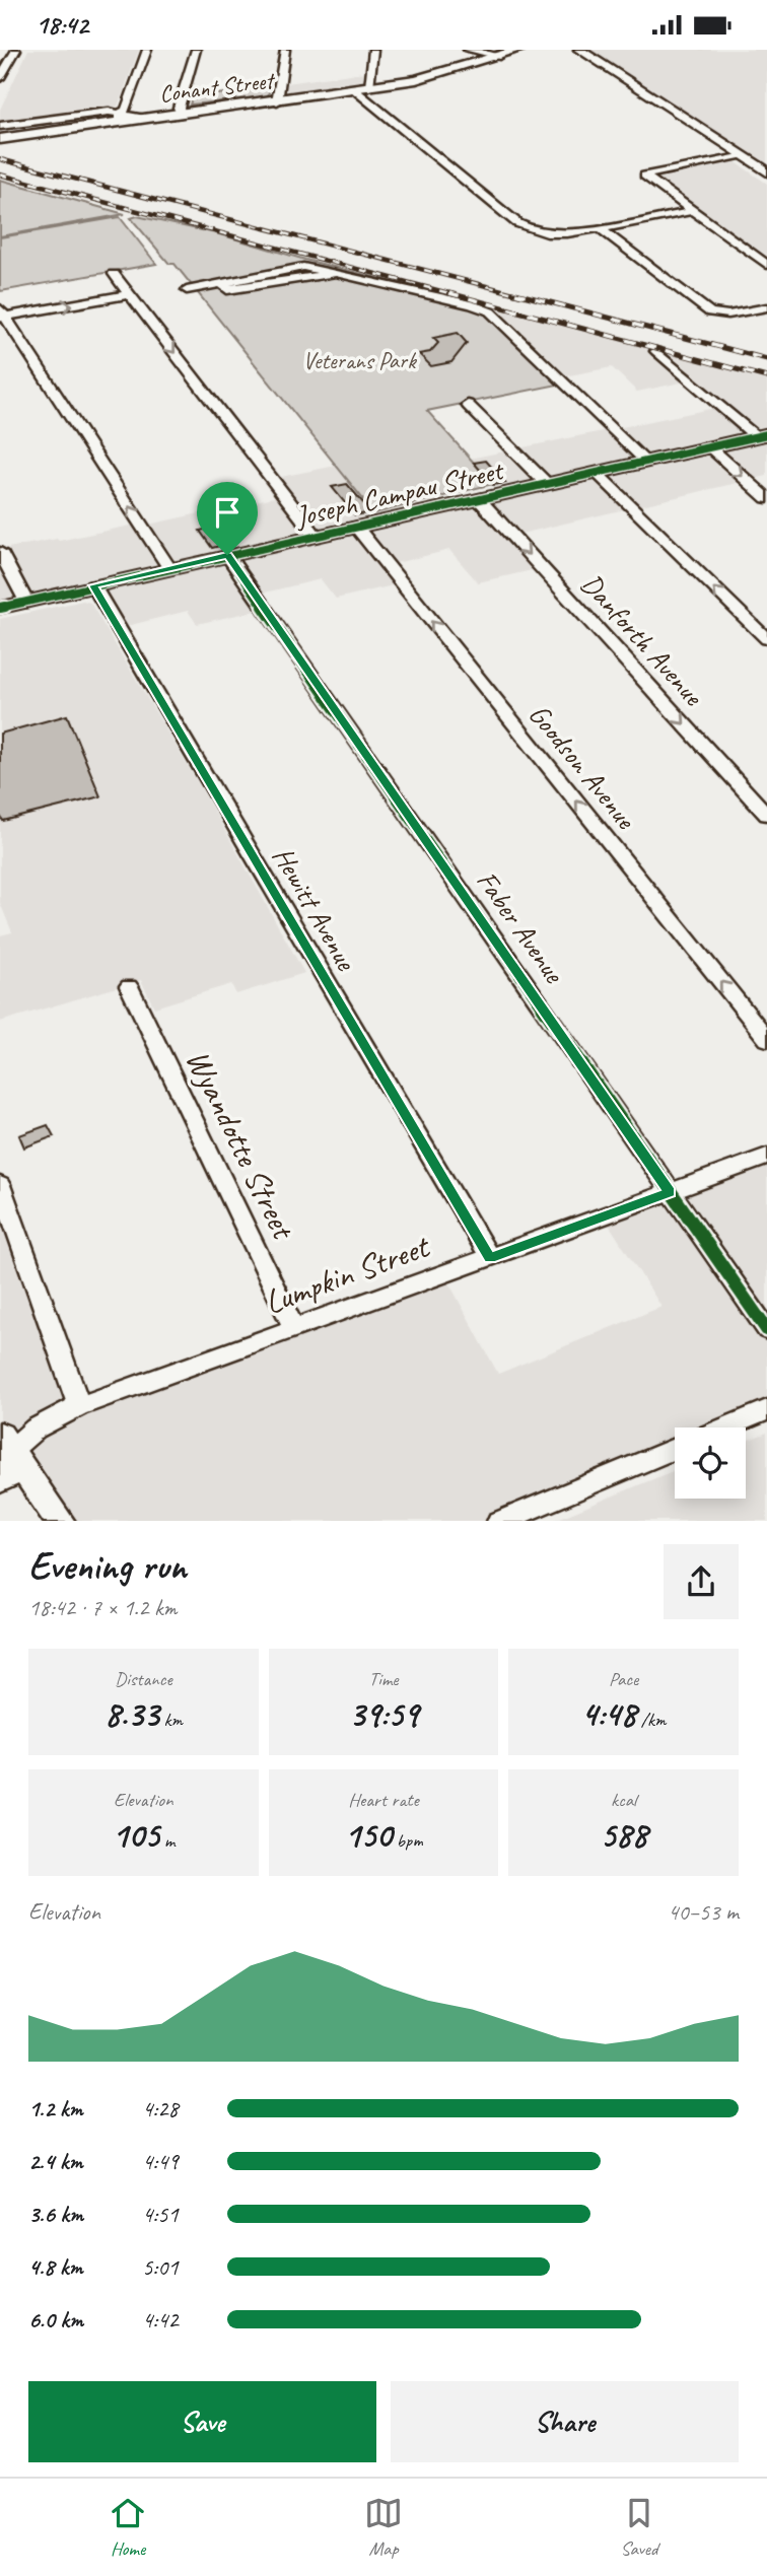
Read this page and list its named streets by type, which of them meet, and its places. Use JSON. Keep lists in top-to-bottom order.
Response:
{
  "streets": {
    "main road": ["Conant Street"],
    "street": [
      "Joseph Campau Street",
      "Danforth Avenue",
      "Goodson Avenue",
      "Hewitt Avenue",
      "Faber Avenue",
      "Wyandotte Street",
      "Lumpkin Street"
    ]
  },
  "crossings": [
    ["Joseph Campau Street", "Danforth Avenue"],
    ["Joseph Campau Street", "Goodson Avenue"],
    ["Joseph Campau Street", "Hewitt Avenue"],
    ["Joseph Campau Street", "Faber Avenue"],
    ["Hewitt Avenue", "Lumpkin Street"],
    ["Faber Avenue", "Lumpkin Street"],
    ["Wyandotte Street", "Lumpkin Street"]
  ],
  "one_way": ["Goodson Avenue"],
  "parks": ["Veterans Park"],
  "page": {
    "status": "18:42",
    "heading": ["Evening run", "18:42 · 7 × 1.2 km"],
    "stats": [
      ["Distance", "8.33 km"],
      ["Time", "39:59"],
      ["Pace", "4:48 /km"],
      ["Elevation", "105 m"],
      ["Heart rate", "150 bpm"],
      ["kcal", "588"]
    ],
    "chart": ["Elevation", "40–53 m"],
    "list": [
      {
        "name": "1.2 km",
        "note": "4:28"
      },
      {
        "name": "2.4 km",
        "note": "4:49"
      },
      {
        "name": "3.6 km",
        "note": "4:51"
      },
      {
        "name": "4.8 km",
        "note": "5:01"
      },
      {
        "name": "6.0 km",
        "note": "4:42"
      }
    ],
    "buttons": ["Save", "Share"],
    "tabs": ["Home", "Map", "Saved"]
  }
}
